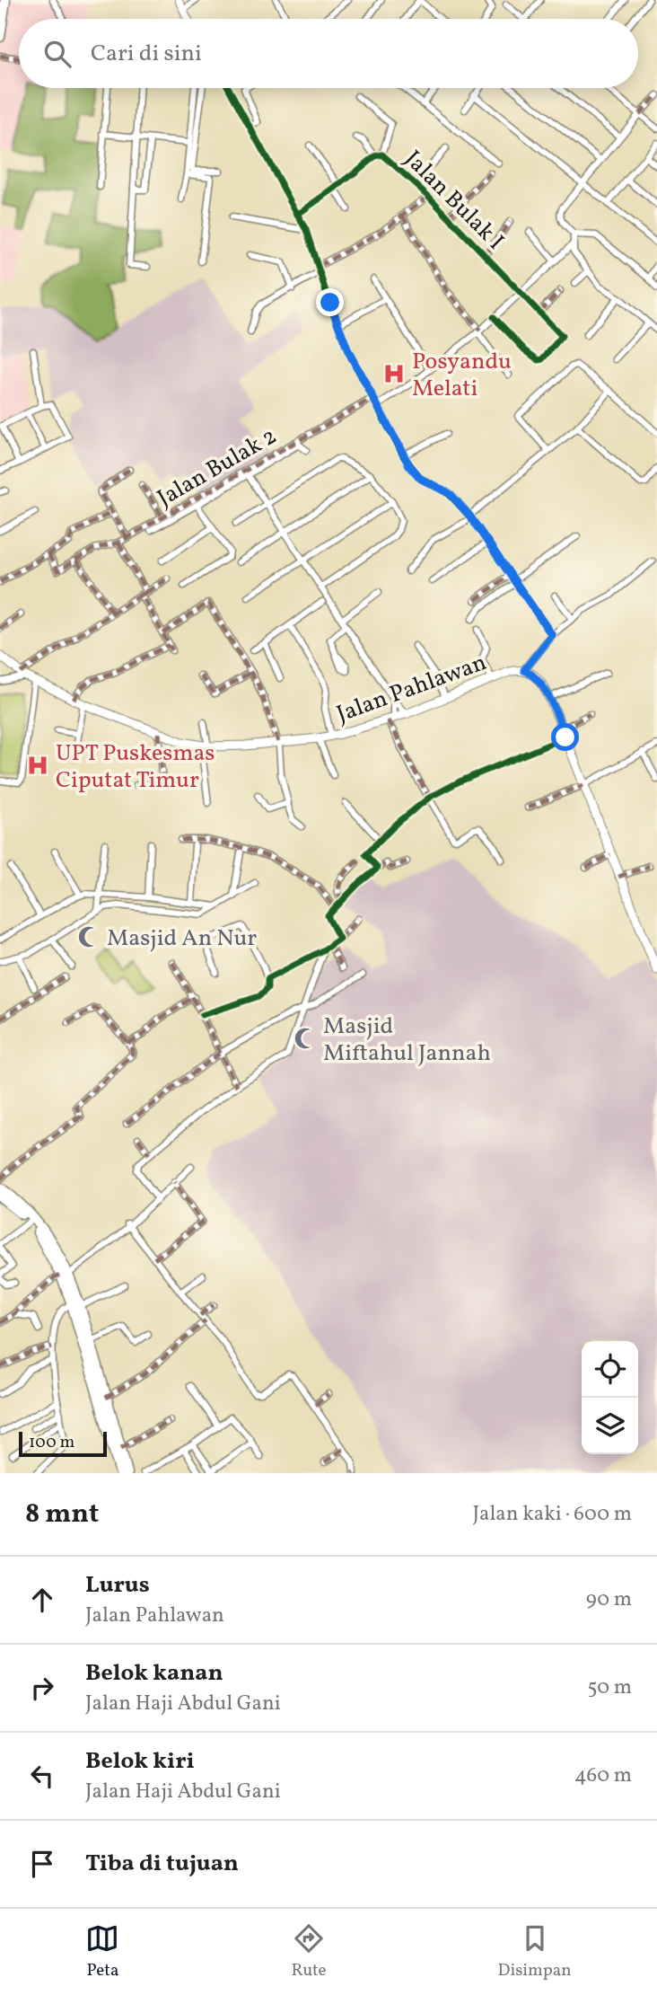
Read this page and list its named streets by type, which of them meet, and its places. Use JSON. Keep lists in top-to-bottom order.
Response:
{
  "streets": {
    "main road": ["Jalan Pahlawan"],
    "street": ["Jalan Bulak I", "Jalan Bulak 2"]
  },
  "places": {
    "hospital": ["Posyandu Melati", "UPT Puskesmas Ciputat Timur"],
    "mosque": ["Masjid An Nur", "Masjid Miftahul Jannah"]
  },
  "scale_bar": "100 m",
  "page": {
    "search": "Cari di sini",
    "scale": "100 m",
    "heading": ["8 mnt", "Jalan kaki · 600 m"],
    "list": [
      ["Lurus", "Jalan Pahlawan", "90 m"],
      ["Belok kanan", "Jalan Haji Abdul Gani", "50 m"],
      ["Belok kiri", "Jalan Haji Abdul Gani", "460 m"],
      "Tiba di tujuan"
    ],
    "nav": ["Peta", "Rute", "Disimpan"]
  }
}
